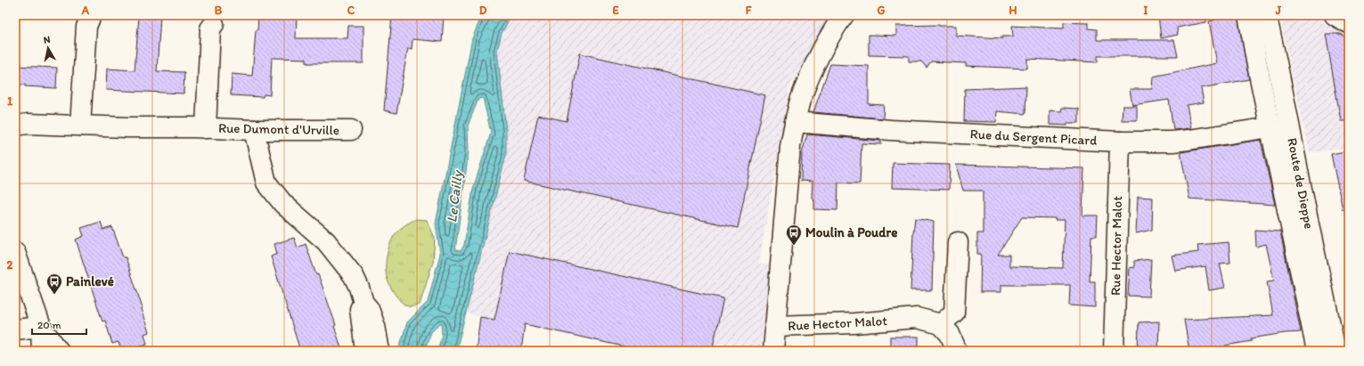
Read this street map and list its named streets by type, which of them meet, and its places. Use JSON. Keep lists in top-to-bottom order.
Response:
{
  "streets": {
    "street": [
      "Rue Dumont d'Urville",
      "Rue du Sergent Picard",
      "Route de Dieppe",
      "Rue Hector Malot"
    ]
  },
  "crossings": [
    ["Rue du Sergent Picard", "Route de Dieppe"],
    ["Rue du Sergent Picard", "Rue Hector Malot"]
  ],
  "water": ["Le Cailly"],
  "places": {
    "bus stop": ["Moulin à Poudre", "Painlevé"]
  },
  "scale_bar": "20 m",
  "north": "top",
  "grid": {
    "columns": [
      "A",
      "B",
      "C",
      "D",
      "E",
      "F",
      "G",
      "H",
      "I",
      "J"
    ],
    "rows": ["1", "2"]
  }
}
